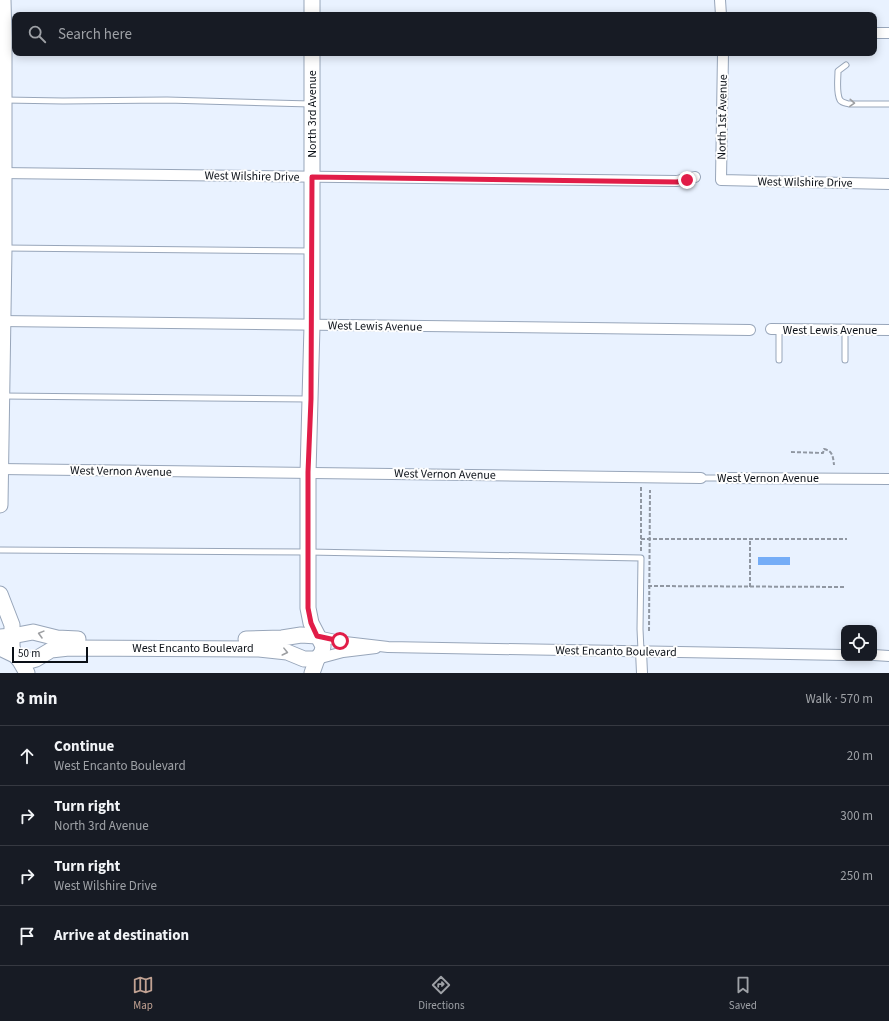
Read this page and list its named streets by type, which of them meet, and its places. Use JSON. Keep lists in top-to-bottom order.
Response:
{
  "streets": {
    "street": [
      "North 3rd Avenue",
      "North 1st Avenue",
      "West Wilshire Drive",
      "West Lewis Avenue",
      "West Vernon Avenue",
      "West Encanto Boulevard"
    ]
  },
  "crossings": [
    ["North 3rd Avenue", "West Wilshire Drive"],
    ["North 3rd Avenue", "West Lewis Avenue"],
    ["North 3rd Avenue", "West Vernon Avenue"],
    ["North 3rd Avenue", "West Encanto Boulevard"],
    ["North 1st Avenue", "West Wilshire Drive"]
  ],
  "scale_bar": "50 m",
  "page": {
    "search": "Search here",
    "scale": "50 m",
    "heading": ["8 min", "Walk · 570 m"],
    "list": [
      ["Continue", "West Encanto Boulevard", "20 m"],
      ["Turn right", "North 3rd Avenue", "300 m"],
      ["Turn right", "West Wilshire Drive", "250 m"],
      "Arrive at destination"
    ],
    "nav": ["Map", "Directions", "Saved"]
  }
}
